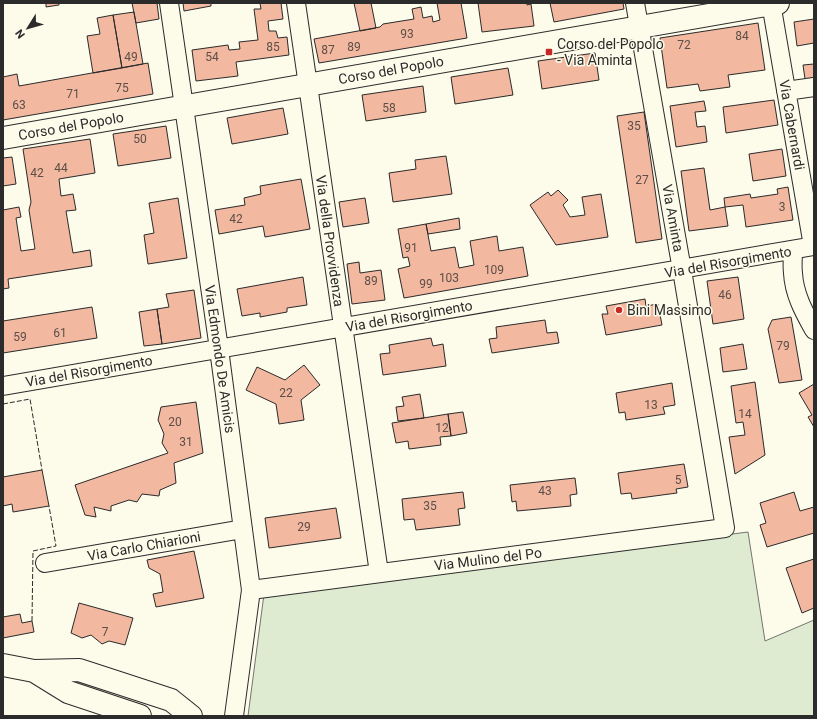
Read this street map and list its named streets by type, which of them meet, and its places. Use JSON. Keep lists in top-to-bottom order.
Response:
{
  "streets": {
    "street": [
      "Corso del Popolo",
      "Via Cabernardi",
      "Via Aminta",
      "Via della Provvidenza",
      "Via del Risorgimento",
      "Via Edmondo De Amicis",
      "Via Carlo Chiarioni",
      "Via Mulino del Po"
    ]
  },
  "crossings": [
    ["Corso del Popolo", "Via Cabernardi"],
    ["Corso del Popolo", "Via Aminta"],
    ["Corso del Popolo", "Via della Provvidenza"],
    ["Corso del Popolo", "Via Edmondo De Amicis"],
    ["Via Cabernardi", "Via del Risorgimento"],
    ["Via Aminta", "Via del Risorgimento"],
    ["Via Aminta", "Via Mulino del Po"],
    ["Via della Provvidenza", "Via del Risorgimento"],
    ["Via della Provvidenza", "Via Mulino del Po"],
    ["Via del Risorgimento", "Via Edmondo De Amicis"],
    ["Via Edmondo De Amicis", "Via Carlo Chiarioni"],
    ["Via Edmondo De Amicis", "Via Mulino del Po"]
  ],
  "places": {
    "transit": ["Corso del Popolo - Via Aminta"],
    "other": ["Bini Massimo"]
  },
  "house_numbers": [
    "93",
    "84",
    "72",
    "85",
    "89",
    "87",
    "49",
    "54",
    "75",
    "71",
    "63",
    "58",
    "35",
    "50",
    "44",
    "42",
    "27",
    "3",
    "42",
    "91",
    "109",
    "103",
    "89",
    "99",
    "46",
    "61",
    "59",
    "79",
    "22",
    "13",
    "14",
    "20",
    "12",
    "31",
    "5",
    "43",
    "35",
    "29",
    "7"
  ],
  "north": "bottom left"
}
